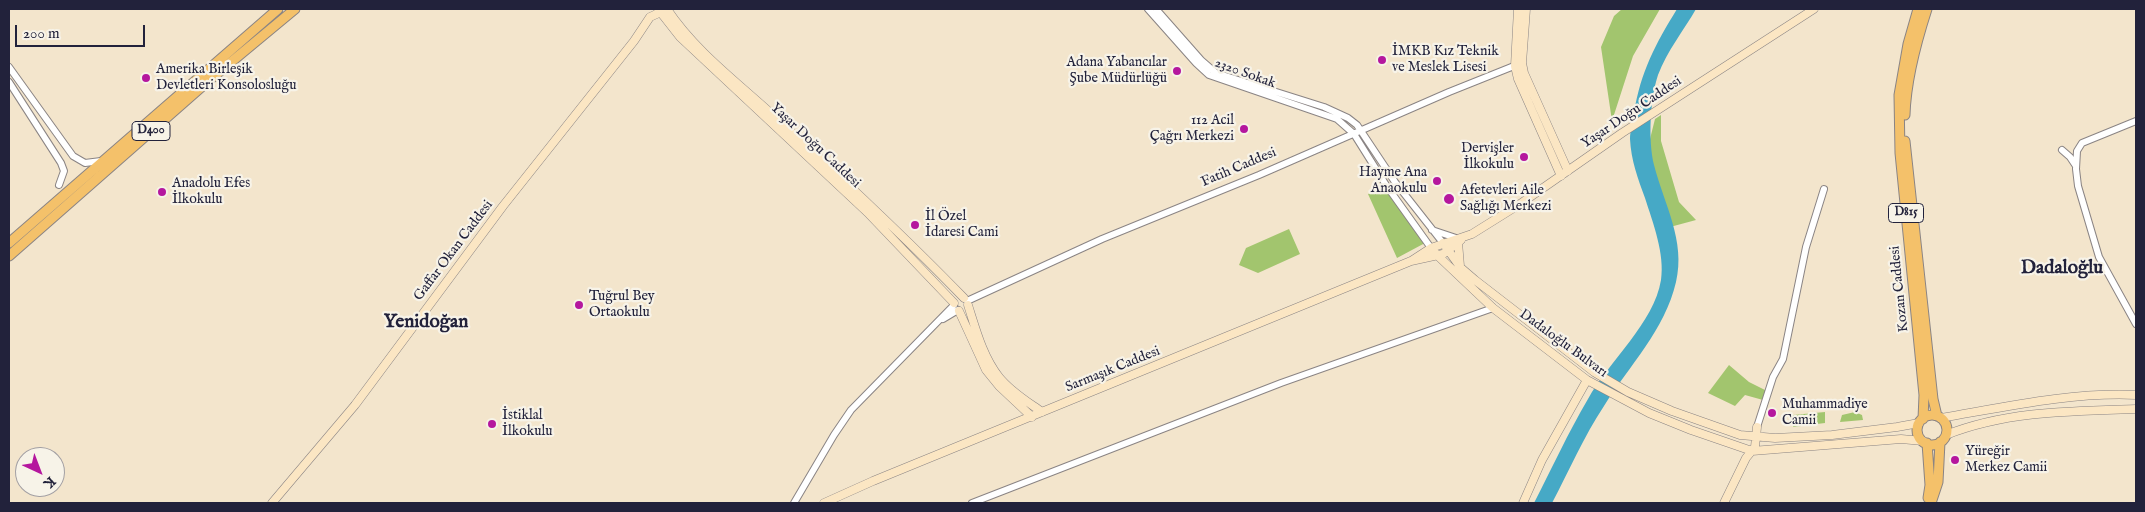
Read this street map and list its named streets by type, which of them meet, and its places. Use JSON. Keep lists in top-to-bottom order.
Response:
{
  "streets": {
    "highway": ["D400", "D815", "Kozan Caddesi"],
    "main road": [
      "Yaşar Doğu Caddesi",
      "Gaffar Okan Caddesi",
      "Dadaloğlu Bulvarı",
      "Sarmaşık Caddesi"
    ],
    "street": ["2320 Sokak", "Fatih Caddesi"]
  },
  "crossings": [
    ["2320 Sokak", "Fatih Caddesi"],
    ["2320 Sokak", "Dadaloğlu Bulvarı"],
    ["Yaşar Doğu Caddesi", "Fatih Caddesi"],
    ["Yaşar Doğu Caddesi", "Gaffar Okan Caddesi"],
    ["Yaşar Doğu Caddesi", "Sarmaşık Caddesi"],
    ["Fatih Caddesi", "Dadaloğlu Bulvarı"],
    ["Kozan Caddesi", "Dadaloğlu Bulvarı"]
  ],
  "districts": ["Dadaloğlu", "Yenidoğan"],
  "places": [
    "İMKB Kız Teknik ve Meslek Lisesi",
    "Adana Yabancılar Şube Müdürlüğü",
    "Amerika Birleşik Devletleri Konsolosluğu",
    "112 Acil Çağrı Merkezi",
    "Dervişler İlkokulu",
    "Hayme Ana Anaokulu",
    "Anadolu Efes İlkokulu",
    "Afetevleri Aile Sağlığı Merkezi",
    "İl Özel İdaresi Cami",
    "Tuğrul Bey Ortaokulu",
    "Muhammadiye Camii",
    "İstiklal İlkokulu",
    "Yüreğir Merkez Camii"
  ],
  "scale_bar": "200 m",
  "north": "bottom right"
}
